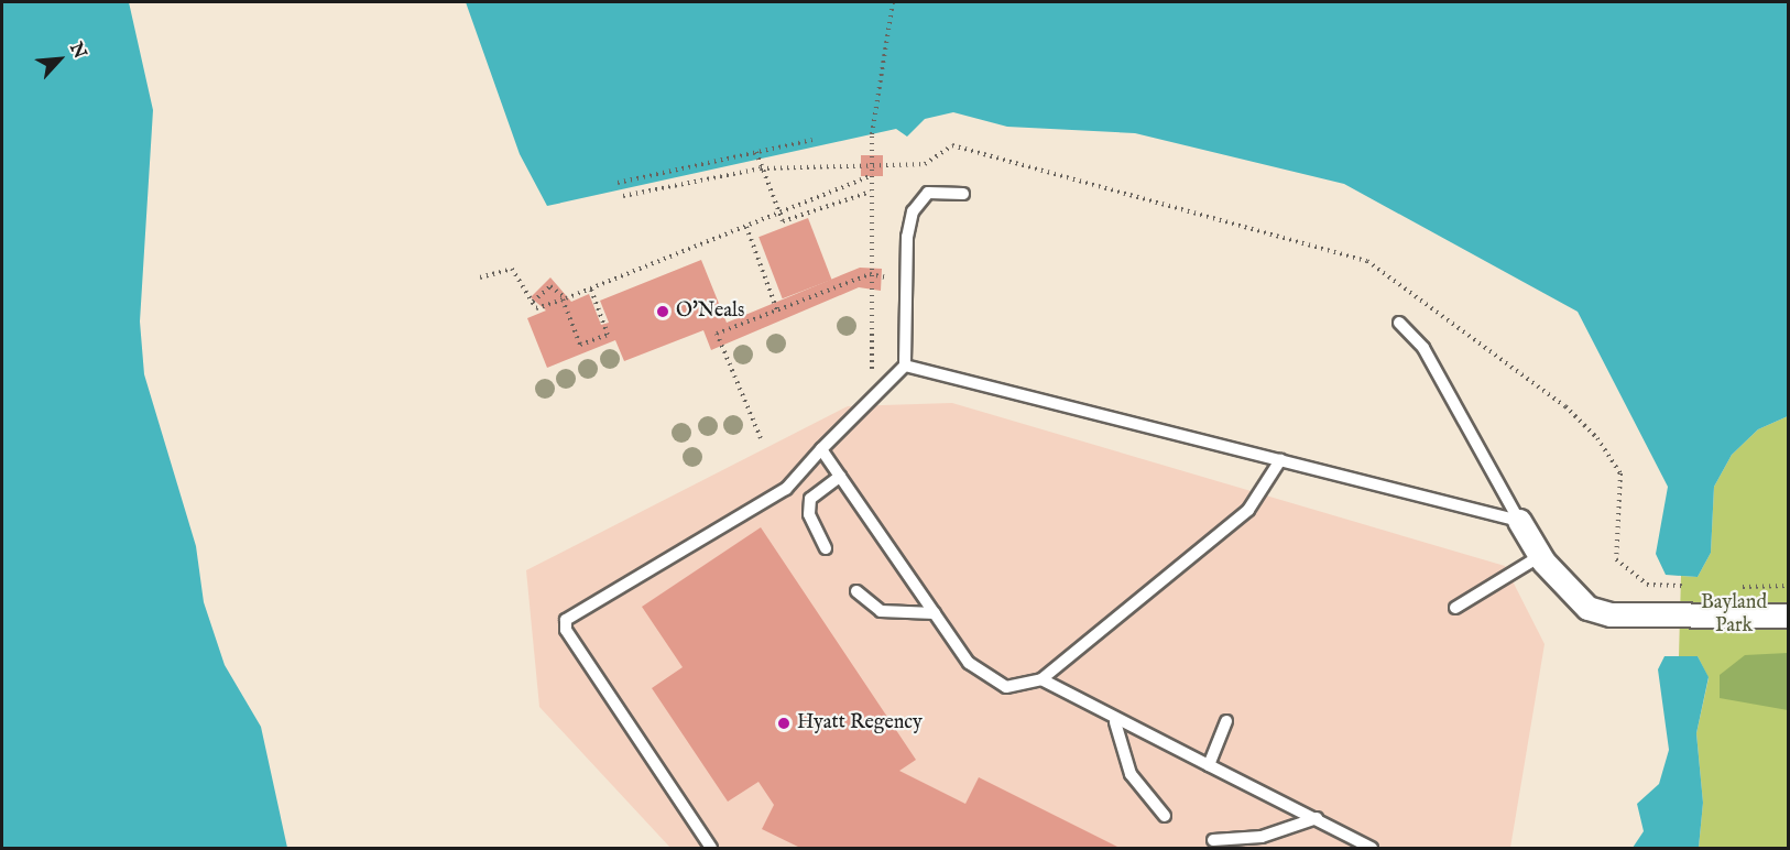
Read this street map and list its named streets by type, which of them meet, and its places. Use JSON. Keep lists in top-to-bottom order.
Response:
{
  "parks": ["Bayland Park"],
  "places": ["O'Neals", "Hyatt Regency"],
  "north": "top right"
}
